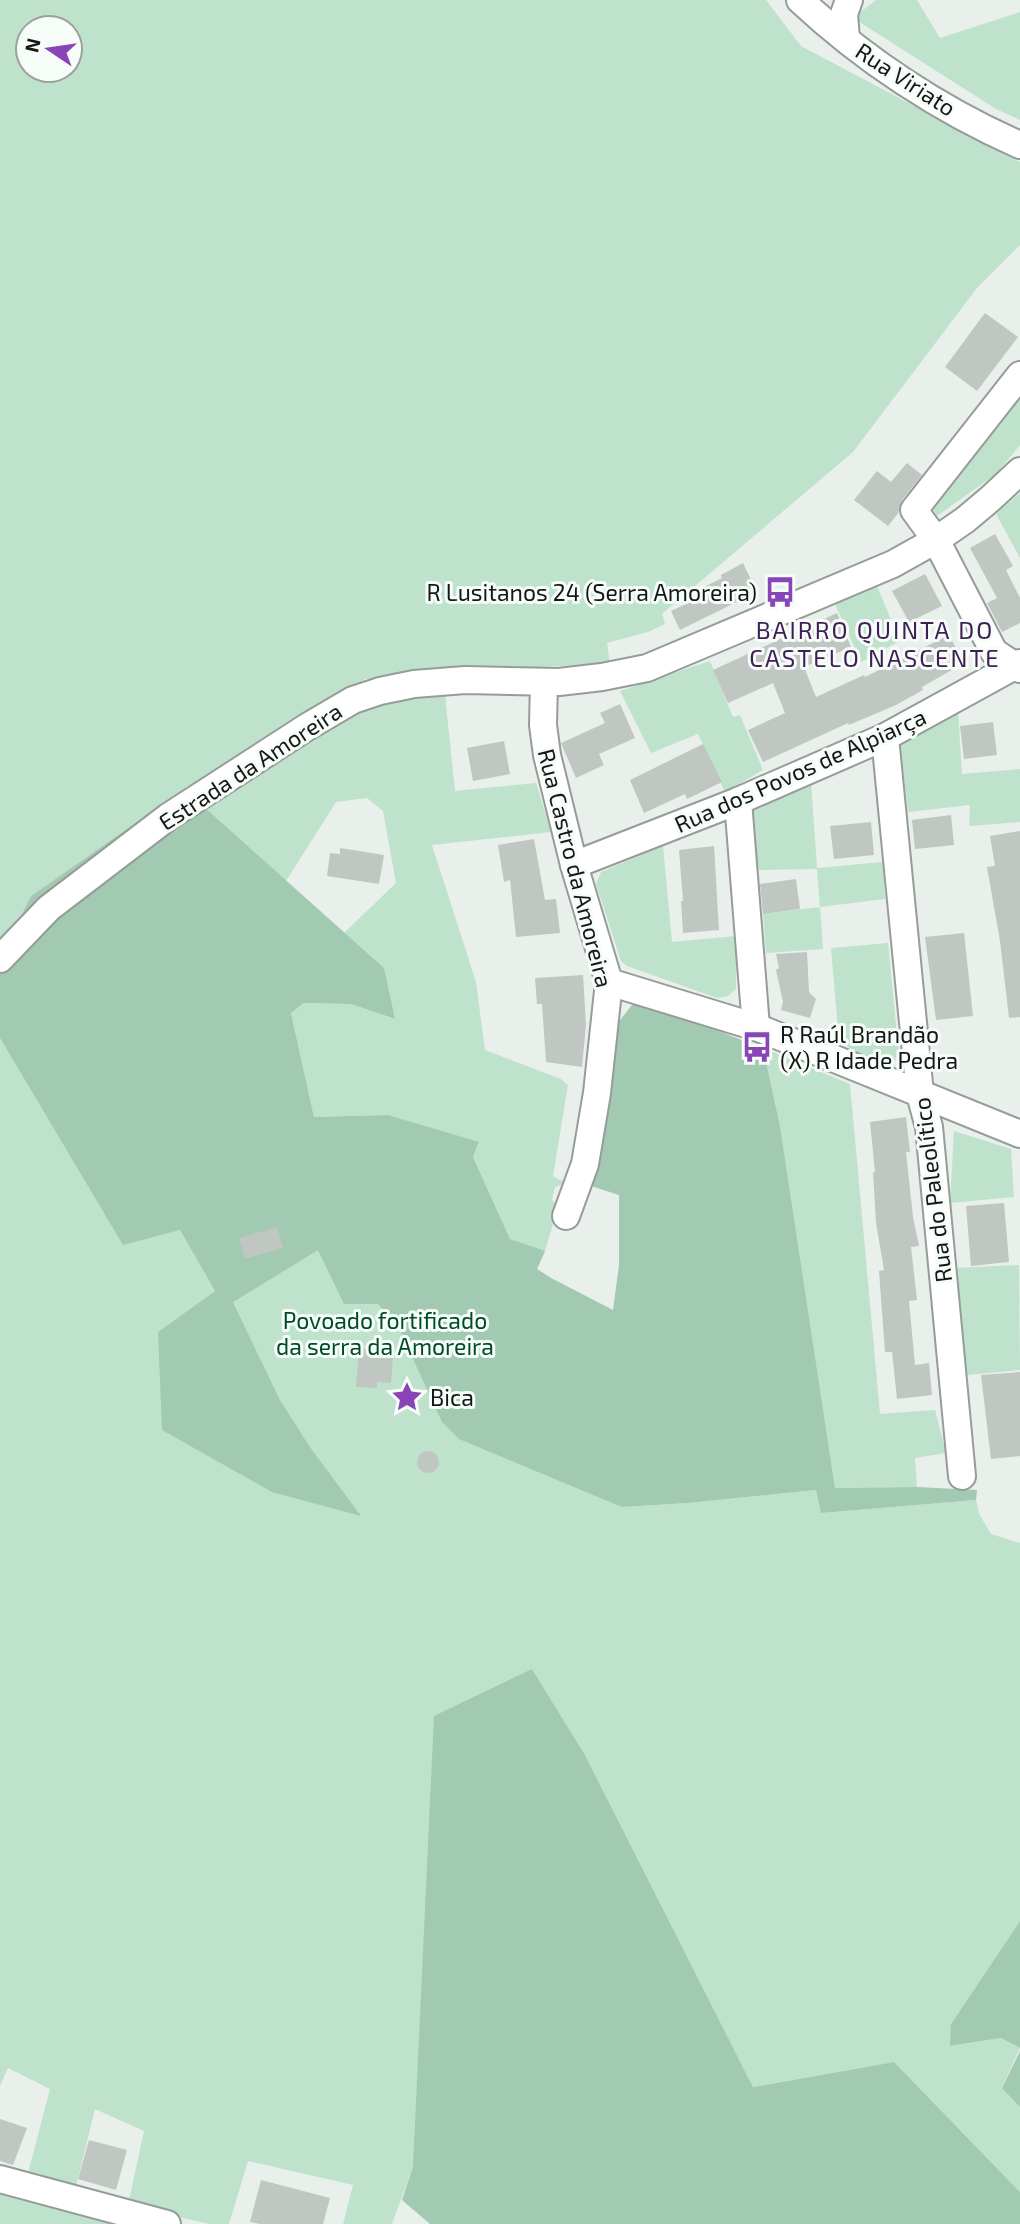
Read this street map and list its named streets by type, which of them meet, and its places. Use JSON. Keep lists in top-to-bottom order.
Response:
{
  "streets": {
    "street": [
      "Rua Viriato",
      "Estrada da Amoreira",
      "Rua dos Povos de Alpiarça",
      "Rua Castro da Amoreira",
      "Rua do Paleolítico"
    ]
  },
  "crossings": [
    ["Estrada da Amoreira", "Rua Castro da Amoreira"],
    ["Rua dos Povos de Alpiarça", "Rua Castro da Amoreira"],
    ["Rua dos Povos de Alpiarça", "Rua do Paleolítico"]
  ],
  "districts": ["BAIRRO QUINTA DO CASTELO NASCENTE"],
  "parks": ["Povoado fortificado da serra da Amoreira"],
  "places": {
    "bus stop": ["R Lusitanos 24 (Serra Amoreira)", "R Raúl Brandão (X) R Idade Pedra"],
    "place": ["Bica"]
  },
  "north": "left"
}
